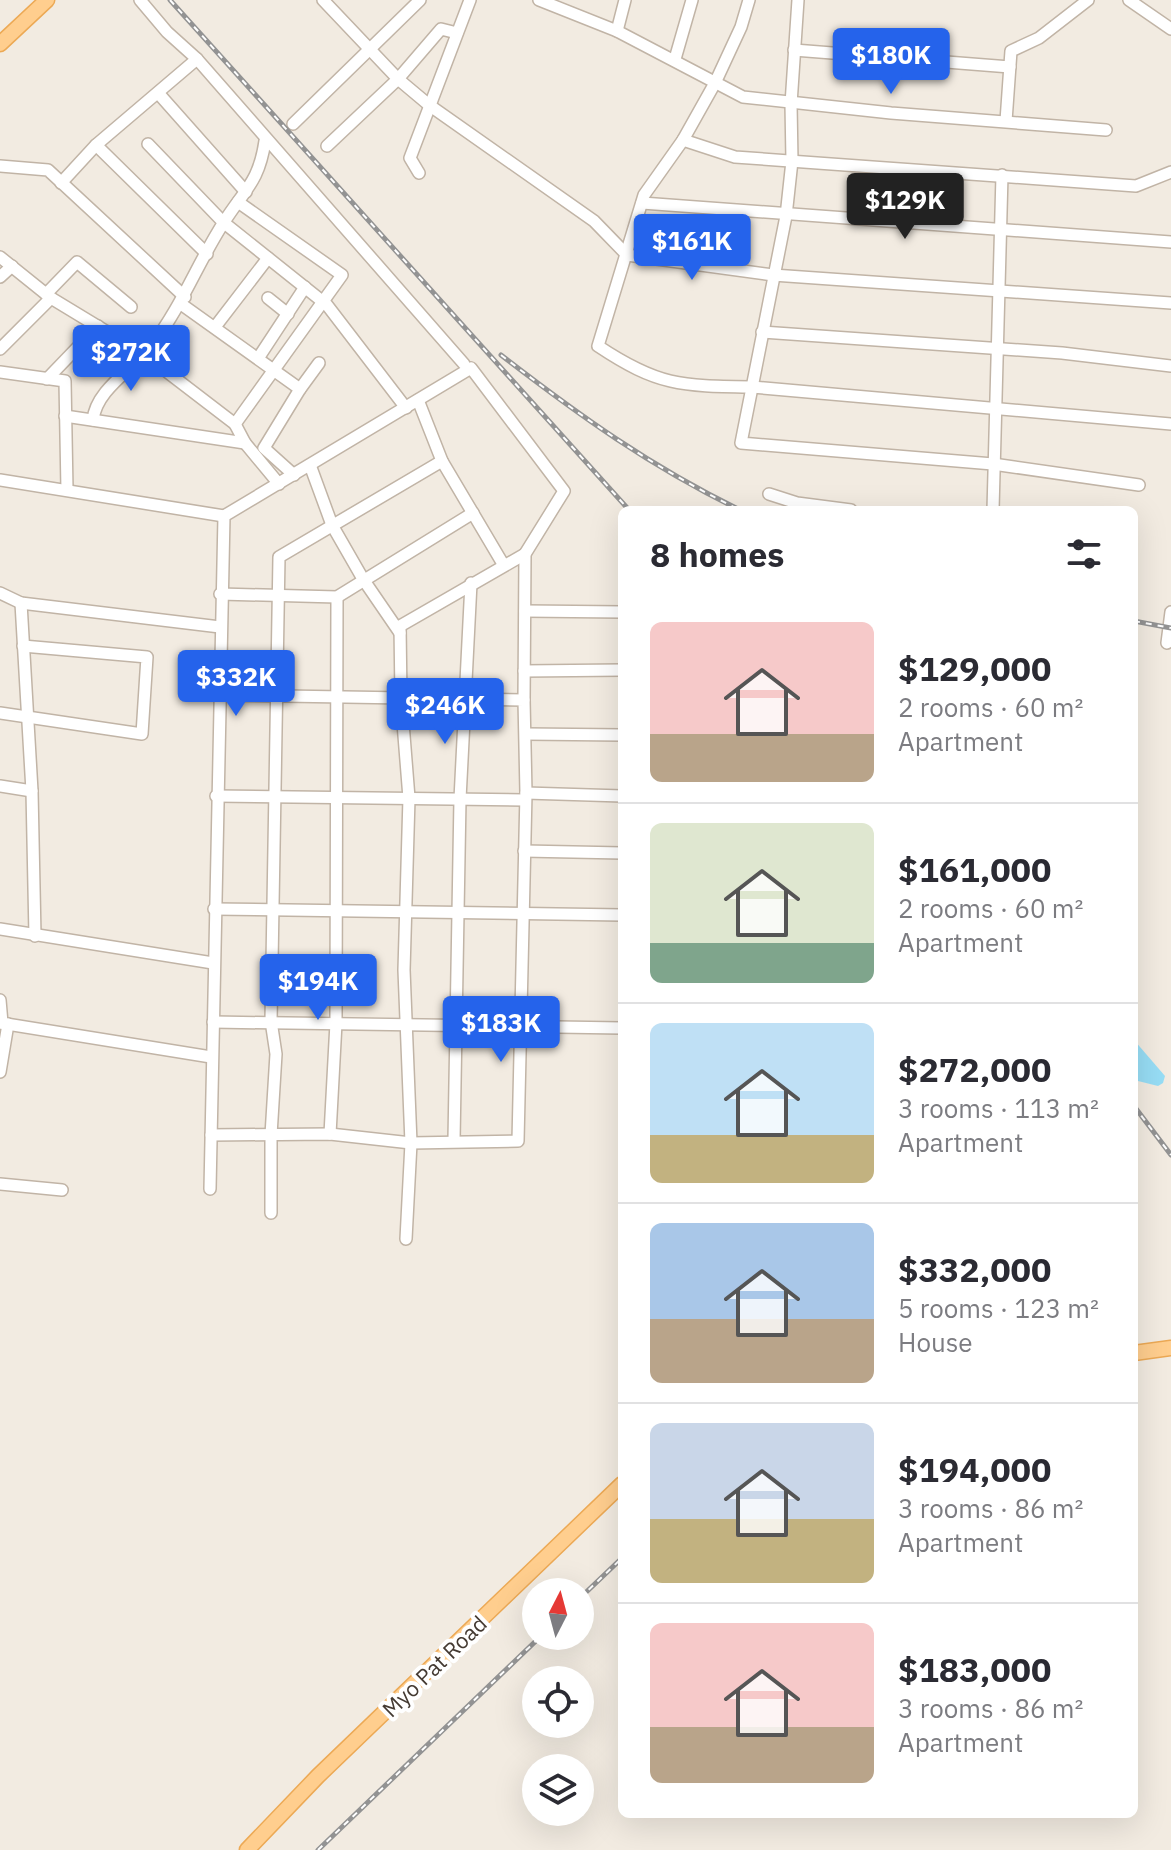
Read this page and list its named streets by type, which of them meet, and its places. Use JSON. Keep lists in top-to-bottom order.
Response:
{
  "streets": {
    "main road": ["Myo Pat Road"]
  },
  "north": "top",
  "page": {
    "price": [
      "$180K",
      "$129K",
      "$161K",
      "$272K",
      "$332K",
      "$246K",
      "$194K",
      "$183K"
    ],
    "heading": "8 homes",
    "list": [
      {
        "name": "$129,000",
        "note": "2 rooms · 60 m² · Apartment"
      },
      {
        "name": "$161,000",
        "note": "2 rooms · 60 m² · Apartment"
      },
      {
        "name": "$272,000",
        "note": "3 rooms · 113 m² · Apartment"
      },
      {
        "name": "$332,000",
        "note": "5 rooms · 123 m² · House"
      },
      {
        "name": "$194,000",
        "note": "3 rooms · 86 m² · Apartment"
      },
      {
        "name": "$183,000",
        "note": "3 rooms · 86 m² · Apartment"
      }
    ]
  }
}
